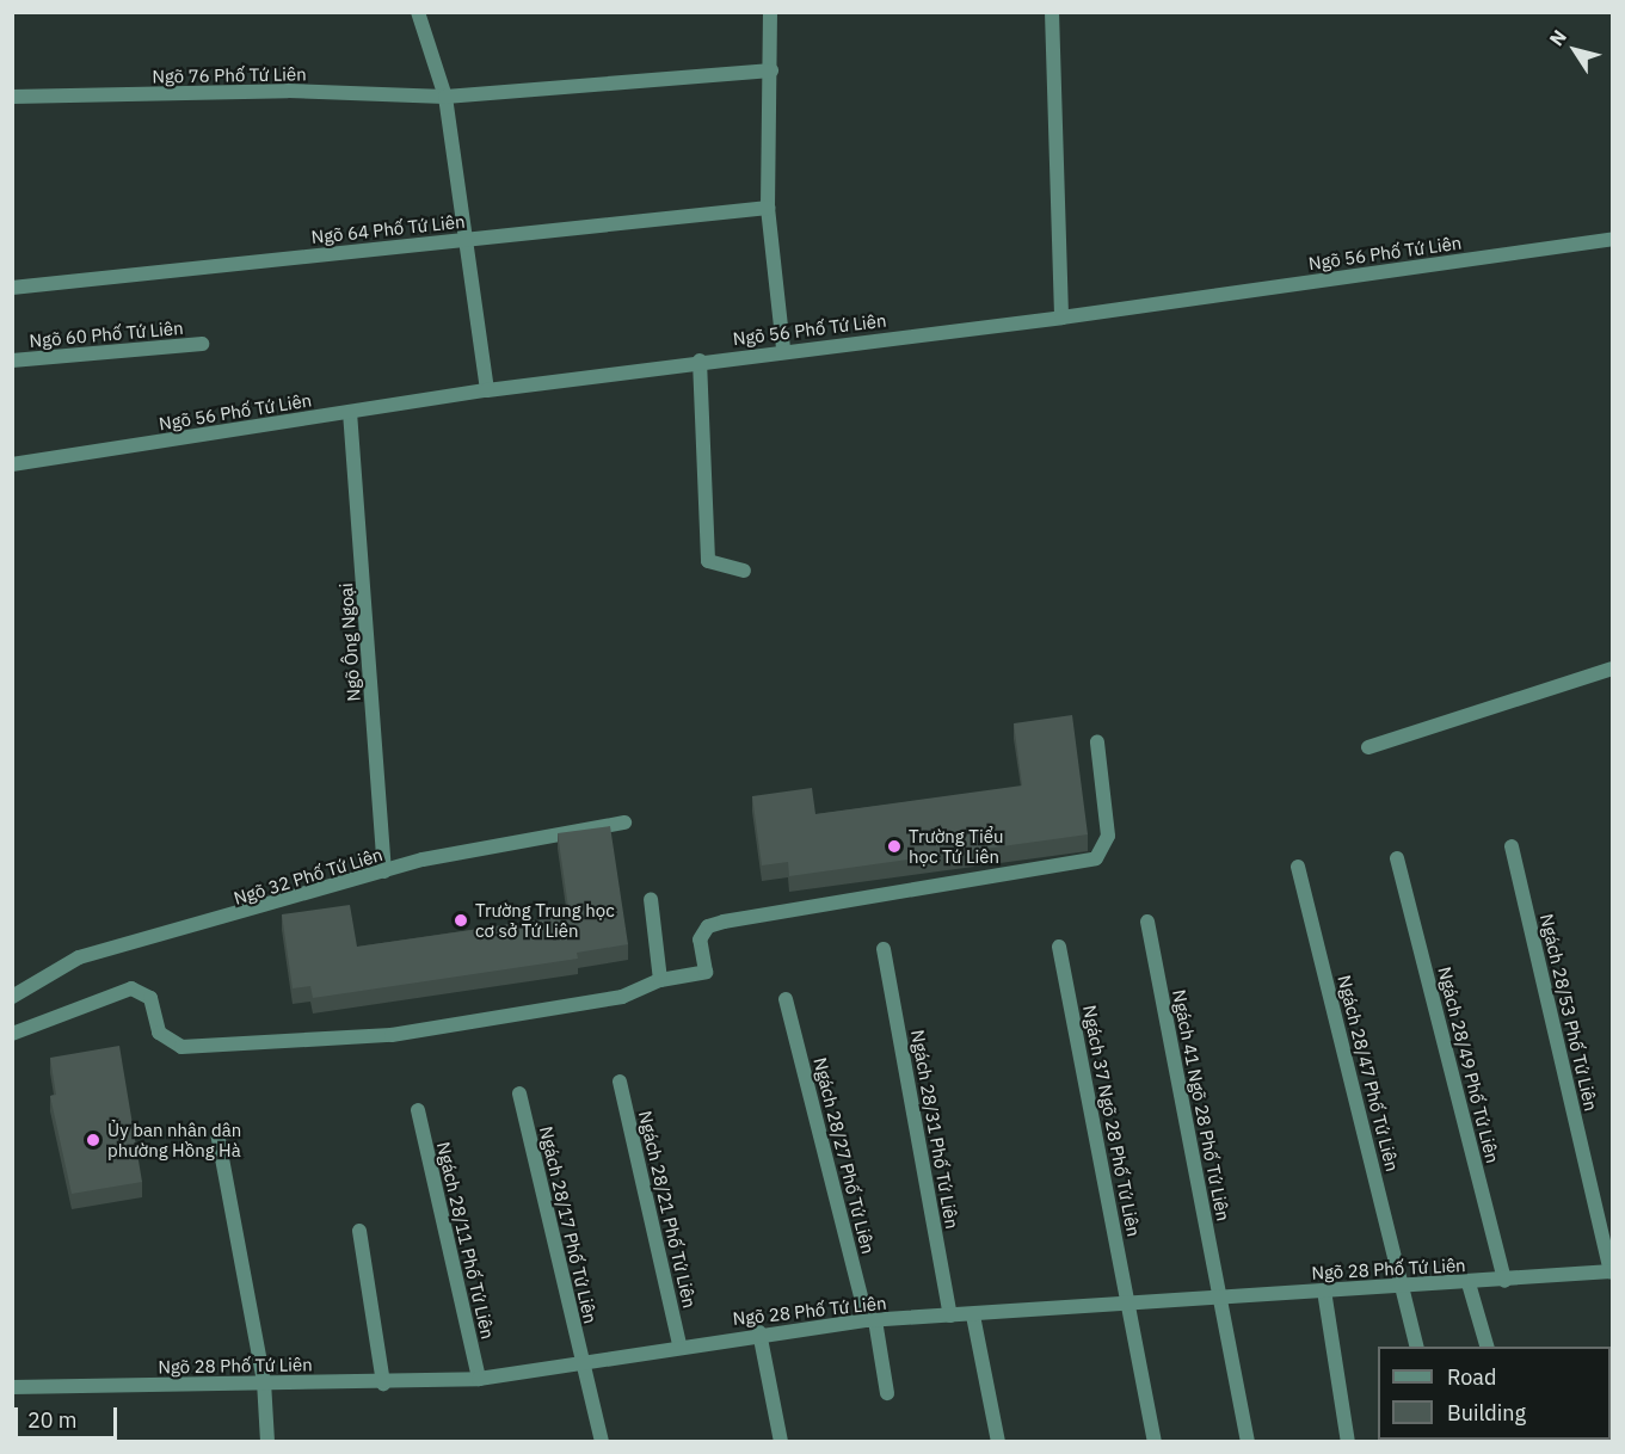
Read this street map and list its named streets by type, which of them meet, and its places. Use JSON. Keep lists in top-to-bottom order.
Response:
{
  "streets": {
    "street": [
      "Ngõ 76 Phố Tứ Liên",
      "Ngõ 64 Phố Tứ Liên",
      "Ngõ 56 Phố Tứ Liên",
      "Ngõ 60 Phố Tứ Liên",
      "Ngõ Ông Ngoại",
      "Ngõ 32 Phố Tứ Liên",
      "Ngách 28/53 Phố Tứ Liên",
      "Ngách 28/49 Phố Tứ Liên",
      "Ngách 28/47 Phố Tứ Liên",
      "Ngách 41 Ngõ 28 Phố Tứ Liên",
      "Ngách 37 Ngõ 28 Phố Tứ Liên",
      "Ngách 28/31 Phố Tứ Liên",
      "Ngách 28/27 Phố Tứ Liên",
      "Ngách 28/21 Phố Tứ Liên",
      "Ngách 28/17 Phố Tứ Liên",
      "Ngách 28/11 Phố Tứ Liên",
      "Ngõ 28 Phố Tứ Liên"
    ]
  },
  "crossings": [
    ["Ngõ 56 Phố Tứ Liên", "Ngõ Ông Ngoại"],
    ["Ngõ Ông Ngoại", "Ngõ 32 Phố Tứ Liên"],
    ["Ngách 28/53 Phố Tứ Liên", "Ngõ 28 Phố Tứ Liên"],
    ["Ngách 28/49 Phố Tứ Liên", "Ngõ 28 Phố Tứ Liên"],
    ["Ngách 28/47 Phố Tứ Liên", "Ngõ 28 Phố Tứ Liên"],
    ["Ngách 41 Ngõ 28 Phố Tứ Liên", "Ngõ 28 Phố Tứ Liên"],
    ["Ngách 37 Ngõ 28 Phố Tứ Liên", "Ngõ 28 Phố Tứ Liên"],
    ["Ngách 28/31 Phố Tứ Liên", "Ngõ 28 Phố Tứ Liên"],
    ["Ngách 28/27 Phố Tứ Liên", "Ngõ 28 Phố Tứ Liên"],
    ["Ngách 28/21 Phố Tứ Liên", "Ngõ 28 Phố Tứ Liên"],
    ["Ngách 28/17 Phố Tứ Liên", "Ngõ 28 Phố Tứ Liên"],
    ["Ngách 28/11 Phố Tứ Liên", "Ngõ 28 Phố Tứ Liên"]
  ],
  "places": ["Trường Tiểu học Tứ Liên", "Trường Trung học cơ sở Tứ Liên", "Ủy ban nhân dân phường Hồng Hà"],
  "legend": ["Road", "Building"],
  "scale_bar": "20 m",
  "north": "top left"
}
